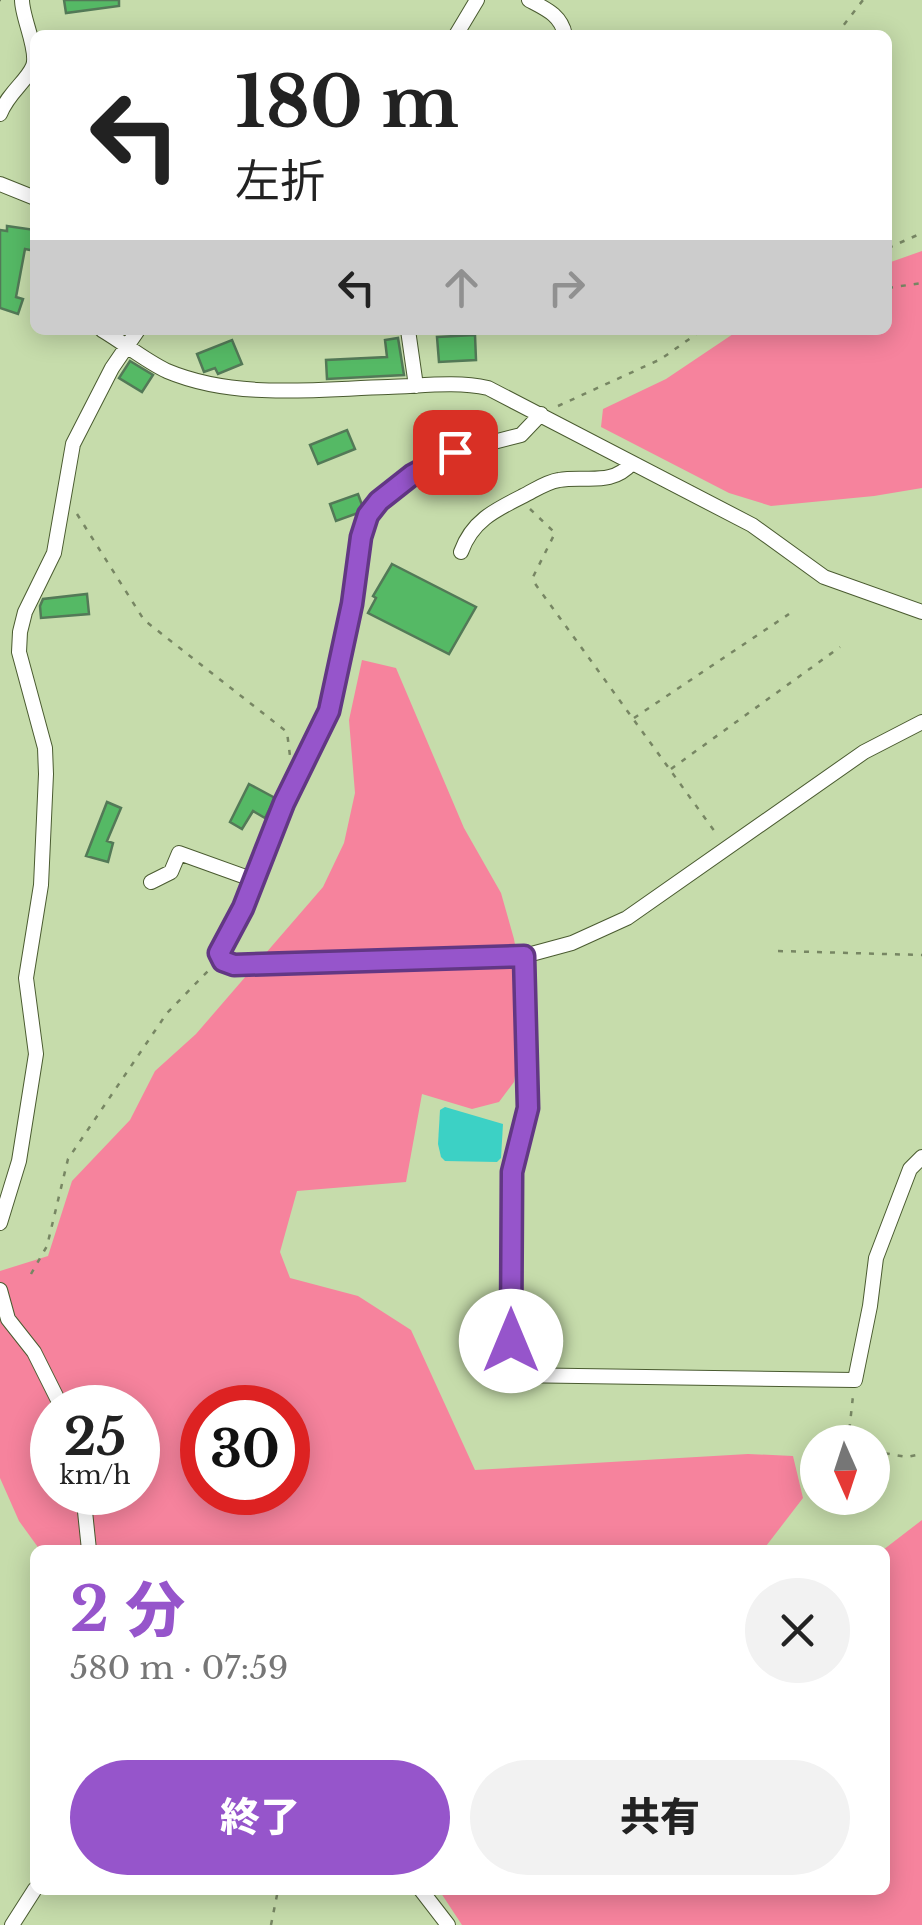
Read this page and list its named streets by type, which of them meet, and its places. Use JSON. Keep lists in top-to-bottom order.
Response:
{
  "north": "bottom",
  "page": {
    "turn": ["180 m", "左折"],
    "speed": "25 km/h",
    "limit": "30",
    "heading": ["2 分", "580 m · 07:59"],
    "buttons": ["終了", "共有"]
  }
}
